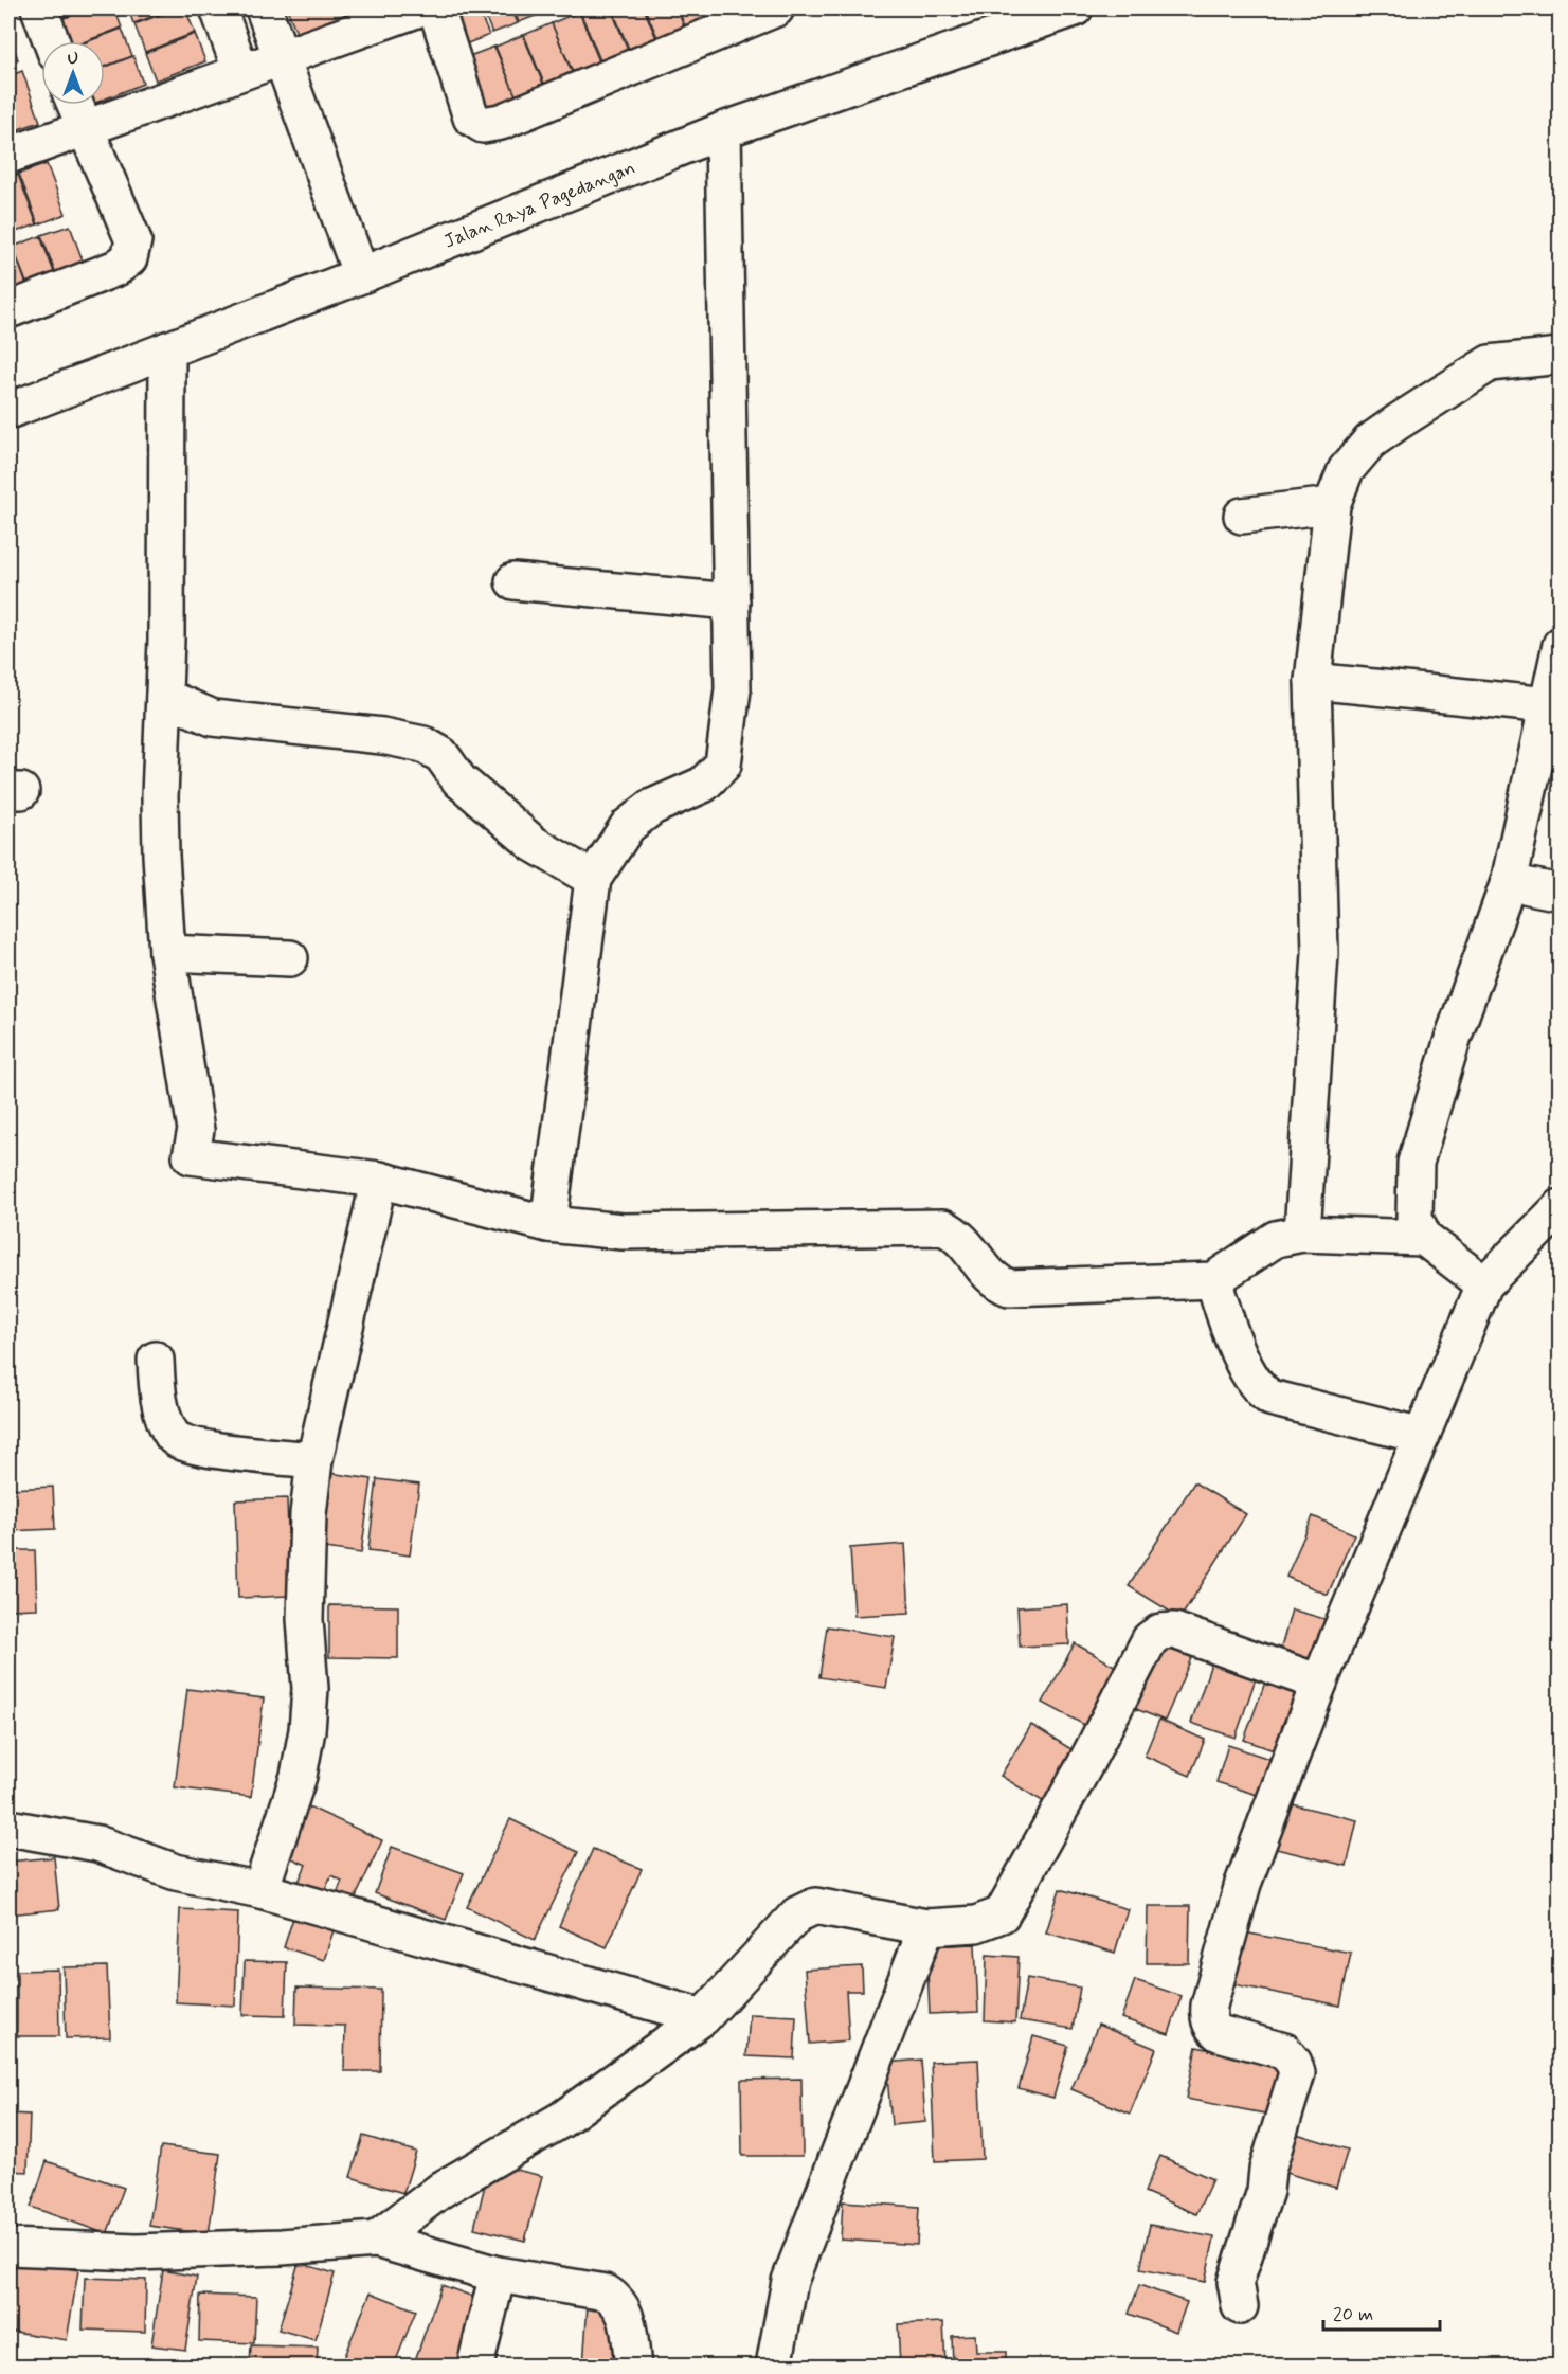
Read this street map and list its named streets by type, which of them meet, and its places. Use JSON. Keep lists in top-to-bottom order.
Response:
{
  "streets": {
    "street": ["Jalan Raya Pagedangan"]
  },
  "scale_bar": "20 m",
  "north": "top"
}
